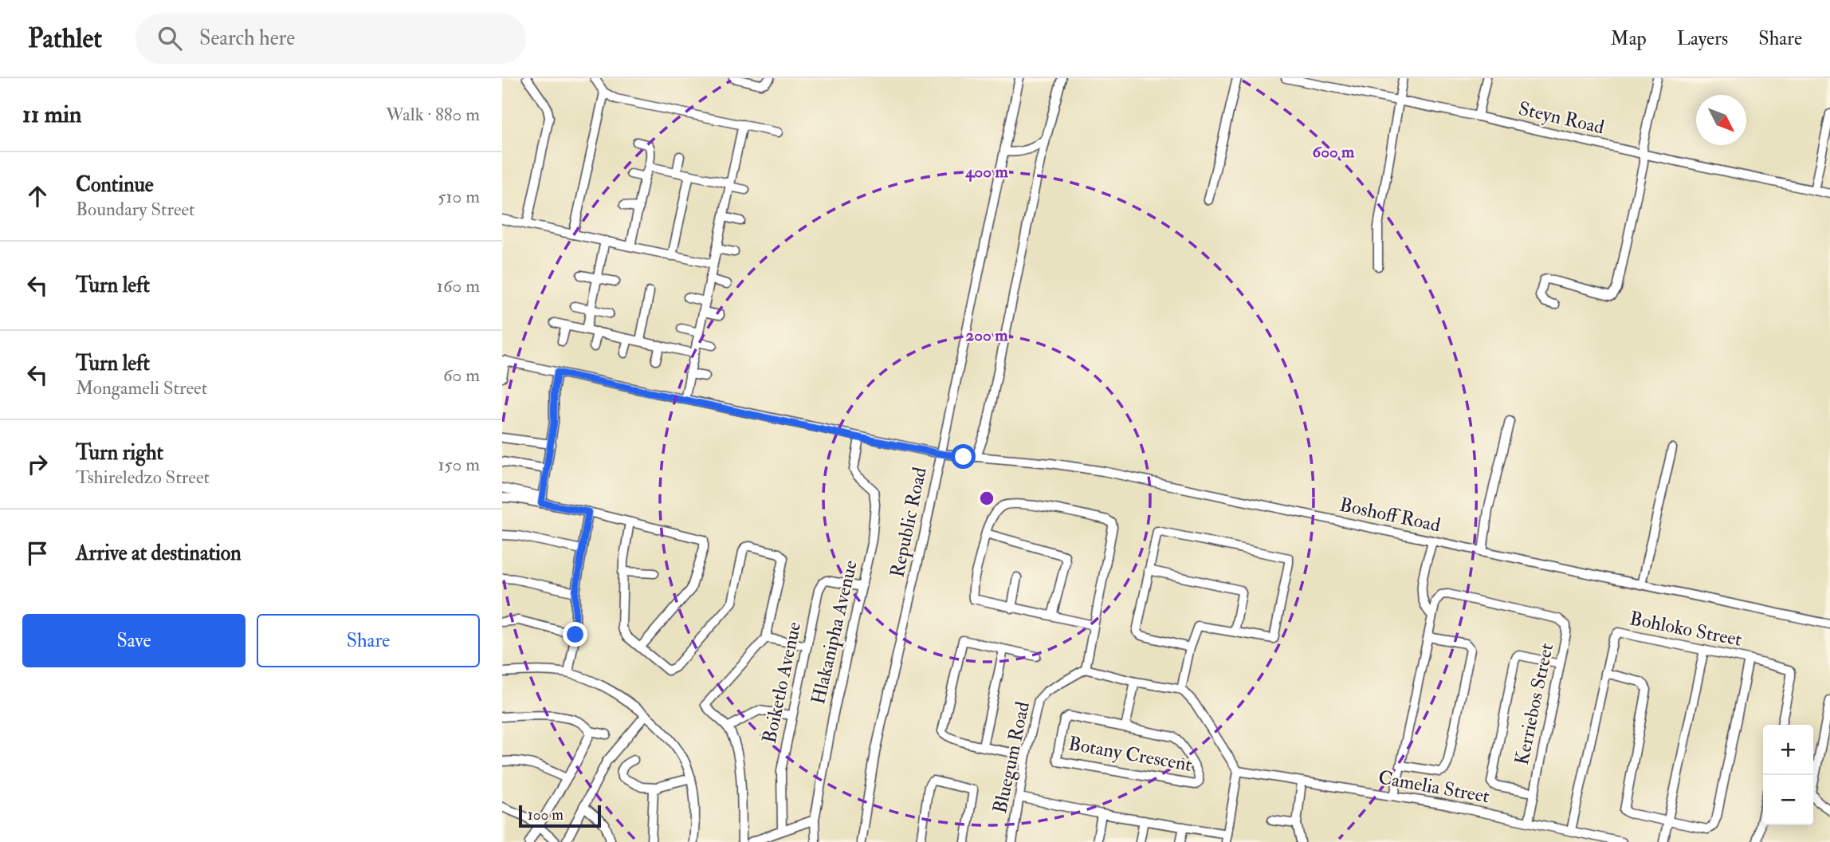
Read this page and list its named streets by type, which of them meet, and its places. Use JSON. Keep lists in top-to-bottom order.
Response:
{
  "streets": {
    "street": [
      "Steyn Road",
      "Boshoff Road",
      "Republic Road",
      "Bohloko Street",
      "Hlakanipha Avenue",
      "Boiketlo Avenue",
      "Kerriebos Street",
      "Botany Crescent",
      "Bluegum Road",
      "Camelia Street"
    ]
  },
  "crossings": [
    ["Boshoff Road", "Republic Road"],
    ["Boshoff Road", "Hlakanipha Avenue"],
    ["Bohloko Street", "Camelia Street"],
    ["Hlakanipha Avenue", "Boiketlo Avenue"],
    ["Kerriebos Street", "Camelia Street"]
  ],
  "scale_bar": "100 m",
  "north": "bottom right",
  "page": {
    "header": "Pathlet",
    "search": "Search here",
    "nav": ["Map", "Layers", "Share"],
    "heading": ["11 min", "Walk · 880 m"],
    "list": [
      ["Continue", "Boundary Street", "510 m"],
      ["Turn left", "160 m"],
      ["Turn left", "Mongameli Street", "60 m"],
      ["Turn right", "Tshireledzo Street", "150 m"],
      "Arrive at destination"
    ],
    "buttons": ["Save", "Share"],
    "map_buttons": ["+", "−"],
    "scale": "100 m"
  },
  "rings": ["600 m", "400 m", "200 m"]
}
